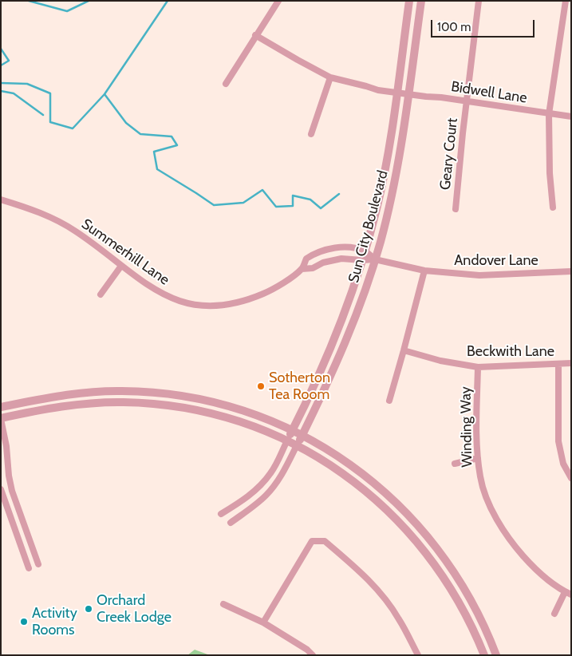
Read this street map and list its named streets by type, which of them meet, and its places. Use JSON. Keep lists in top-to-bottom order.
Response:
{
  "streets": {
    "street": [
      "Bidwell Lane",
      "Geary Court",
      "Sun City Boulevard",
      "Summerhill Lane",
      "Andover Lane",
      "Beckwith Lane",
      "Winding Way"
    ]
  },
  "crossings": [
    ["Bidwell Lane", "Geary Court"],
    ["Bidwell Lane", "Sun City Boulevard"],
    ["Sun City Boulevard", "Summerhill Lane"],
    ["Sun City Boulevard", "Andover Lane"],
    ["Summerhill Lane", "Andover Lane"],
    ["Beckwith Lane", "Winding Way"]
  ],
  "places": ["Sotherton Tea Room", "Orchard Creek Lodge", "Activity Rooms"],
  "scale_bar": "100 m"
}
